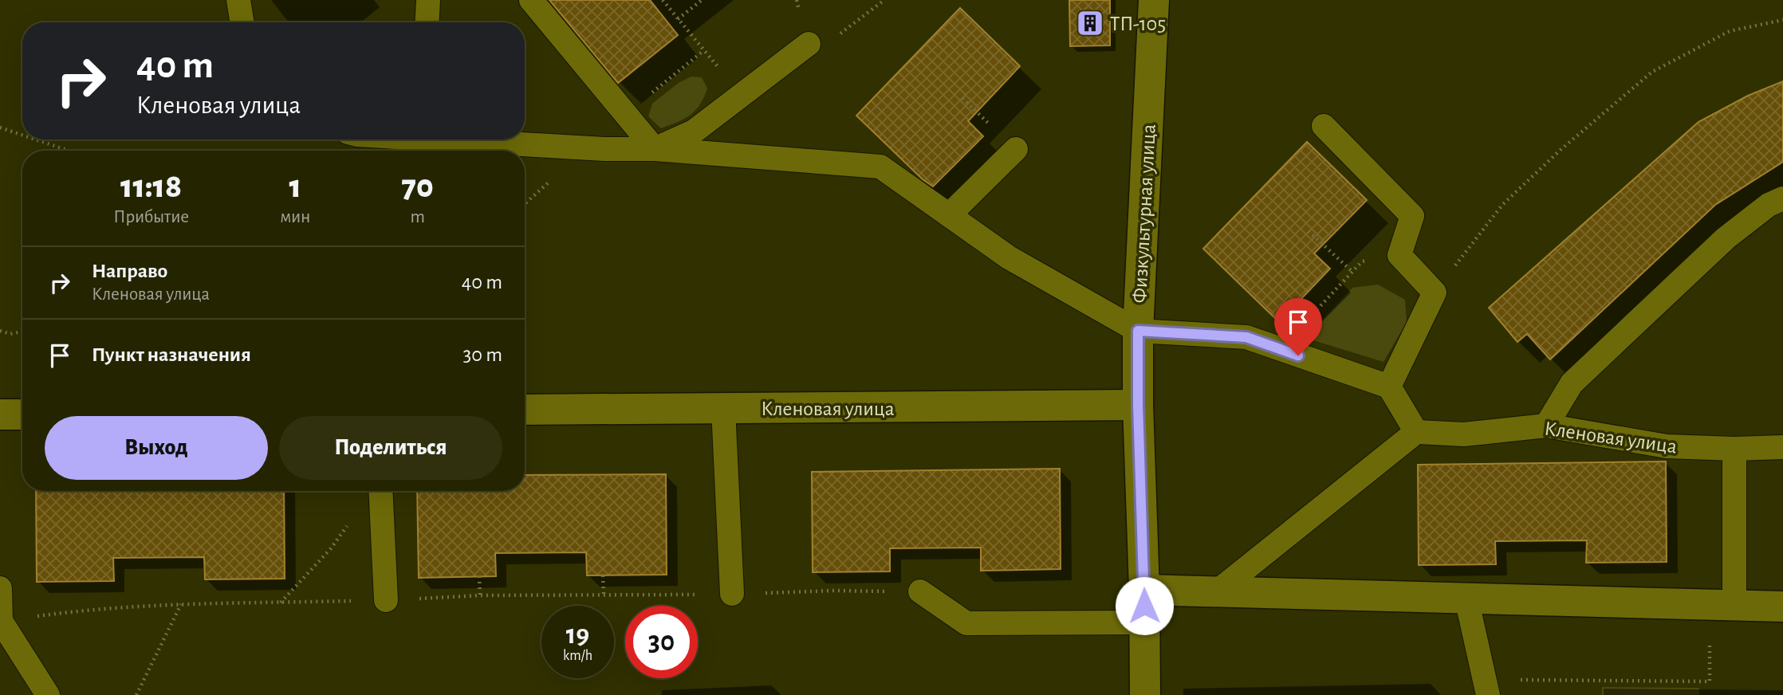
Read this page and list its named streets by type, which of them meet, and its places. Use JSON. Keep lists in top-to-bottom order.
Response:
{
  "streets": {
    "street": ["Физкультурная улица", "Кленовая улица"]
  },
  "crossings": [
    ["Физкультурная улица", "Кленовая улица"]
  ],
  "places": {
    "building": ["ТП-105"]
  },
  "page": {
    "turn": ["40 m", "Кленовая улица"],
    "eta": [
      "11:18",
      "Прибытие",
      "1",
      "мин",
      "70",
      "m"
    ],
    "list": [
      {
        "name": "Направо",
        "note": "Кленовая улица",
        "value": "40 m"
      },
      {
        "name": "Пункт назначения",
        "value": "30 m"
      }
    ],
    "buttons": ["Выход", "Поделиться"],
    "speed": "19 km/h",
    "limit": "30"
  }
}
